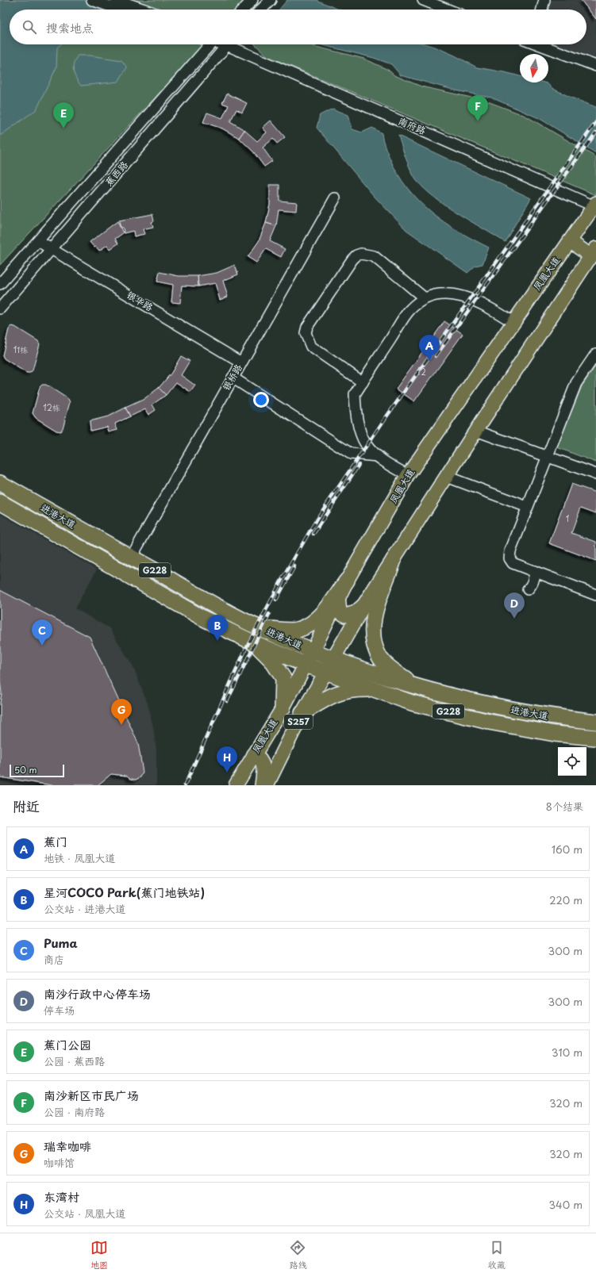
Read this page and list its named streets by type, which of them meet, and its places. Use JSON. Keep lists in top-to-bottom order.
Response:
{
  "streets": {
    "highway": ["进港大道", "G228"],
    "main road": ["凤凰大道", "S257"],
    "street": [
      "南府路",
      "蕉西路",
      "银华路",
      "银桥路"
    ]
  },
  "crossings": [
    ["南府路", "凤凰大道"],
    ["蕉西路", "银华路"],
    ["凤凰大道", "进港大道"],
    ["银华路", "银桥路"],
    ["银桥路", "进港大道"],
    ["进港大道", "S257"]
  ],
  "house_numbers": [
    "11栋",
    "12",
    "12栋",
    "1"
  ],
  "scale_bar": "50 m",
  "north": "bottom",
  "page": {
    "search": "搜索地点",
    "pins": [
      "F",
      "E",
      "A",
      "D",
      "B",
      "C",
      "G",
      "H"
    ],
    "scale": "50 m",
    "heading": ["附近", "8个结果"],
    "list": [
      {
        "mark": "A",
        "name": "蕉门",
        "note": "地铁 · 凤凰大道",
        "value": "160 m"
      },
      {
        "mark": "B",
        "name": "星河COCO Park(蕉门地铁站)",
        "note": "公交站 · 进港大道",
        "value": "220 m"
      },
      {
        "mark": "C",
        "name": "Puma",
        "note": "商店",
        "value": "300 m"
      },
      {
        "mark": "D",
        "name": "南沙行政中心停车场",
        "note": "停车场",
        "value": "300 m"
      },
      {
        "mark": "E",
        "name": "蕉门公园",
        "note": "公园 · 蕉西路",
        "value": "310 m"
      },
      {
        "mark": "F",
        "name": "南沙新区市民广场",
        "note": "公园 · 南府路",
        "value": "320 m"
      },
      {
        "mark": "G",
        "name": "瑞幸咖啡",
        "note": "咖啡馆",
        "value": "320 m"
      },
      {
        "mark": "H",
        "name": "东湾村",
        "note": "公交站 · 凤凰大道",
        "value": "340 m"
      }
    ],
    "nav": ["地图", "路线", "收藏"]
  }
}
